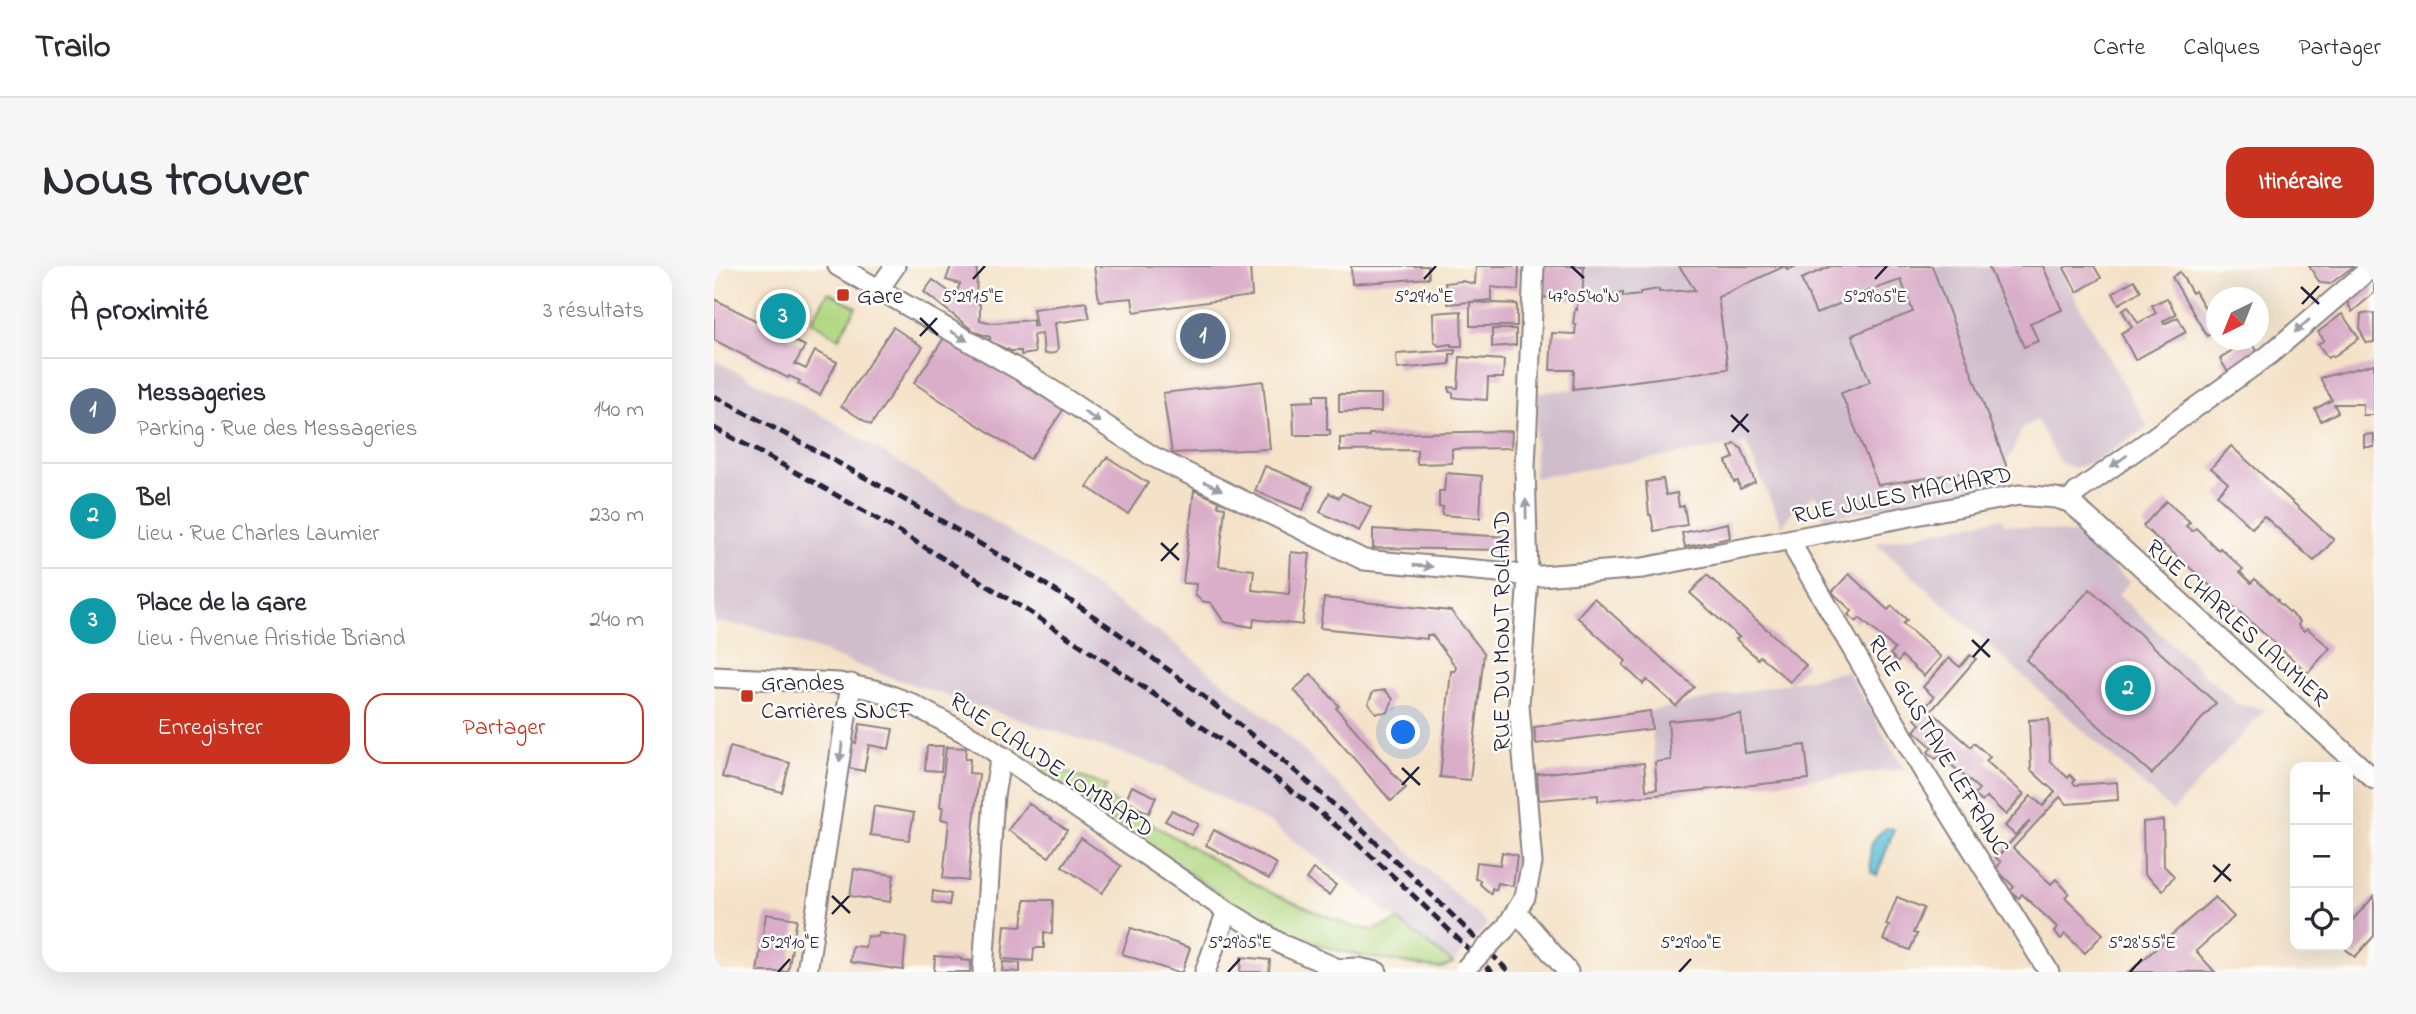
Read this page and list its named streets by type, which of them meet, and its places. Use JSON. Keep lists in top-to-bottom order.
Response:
{
  "streets": {
    "street": [
      "RUE JULES MACHARD",
      "RUE CHARLES LAUMIER",
      "RUE DU MONT ROLAND",
      "RUE GUSTAVE LEFRANC",
      "RUE CLAUDE LOMBARD"
    ]
  },
  "crossings": [
    ["RUE JULES MACHARD", "RUE CHARLES LAUMIER"],
    ["RUE JULES MACHARD", "RUE DU MONT ROLAND"],
    ["RUE JULES MACHARD", "RUE GUSTAVE LEFRANC"]
  ],
  "one_way": ["RUE JULES MACHARD", "RUE DU MONT ROLAND"],
  "places": {
    "transit": ["Gare", "Grandes Carrières SNCF"]
  },
  "north": "bottom left",
  "page": {
    "header": "Trailo",
    "nav": ["Carte", "Calques", "Partager"],
    "title": "Nous trouver",
    "buttons": [
      "Itinéraire",
      ["Enregistrer", "Partager"]
    ],
    "heading": ["À proximité", "3 résultats"],
    "pins": ["3", "1", "2"],
    "list": [
      {
        "mark": "1",
        "name": "Messageries",
        "note": "Parking · Rue des Messageries",
        "value": "140 m"
      },
      {
        "mark": "2",
        "name": "Bel",
        "note": "Lieu · Rue Charles Laumier",
        "value": "230 m"
      },
      {
        "mark": "3",
        "name": "Place de la Gare",
        "note": "Lieu · Avenue Aristide Briand",
        "value": "240 m"
      }
    ],
    "map_buttons": ["+", "−"]
  },
  "coordinates": [
    "47°05'40\"N",
    "5°29'15\"E",
    "5°29'10\"E",
    "5°29'05\"E",
    "5°29'00\"E",
    "5°28'55\"E"
  ]
}
